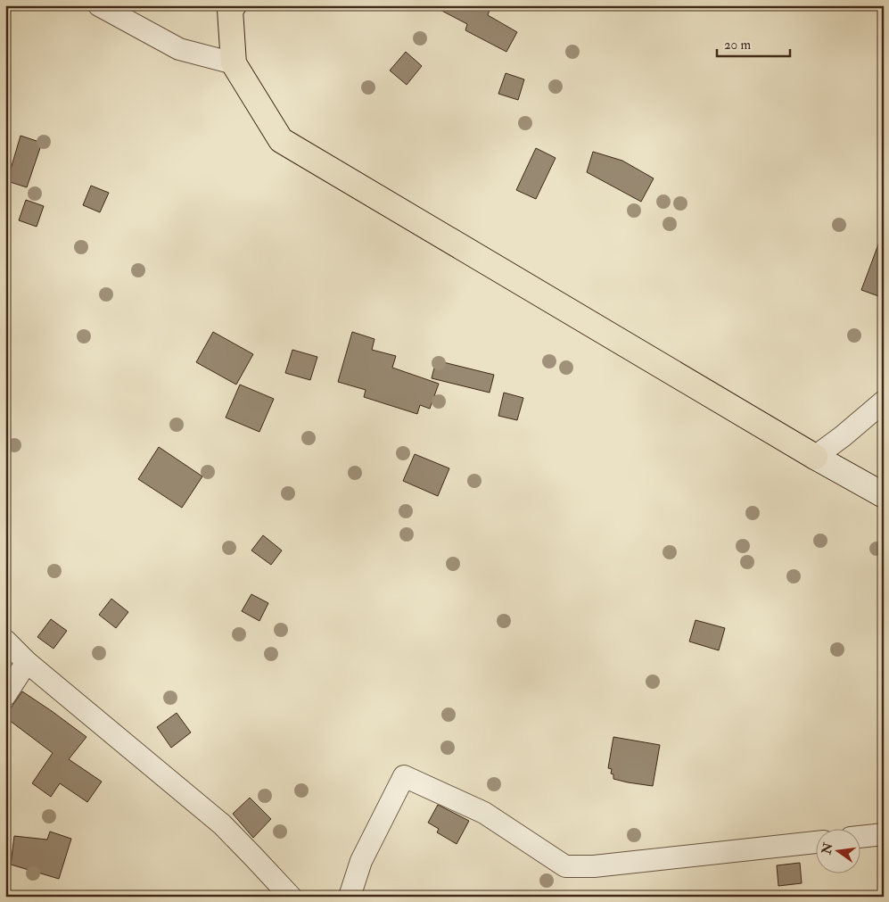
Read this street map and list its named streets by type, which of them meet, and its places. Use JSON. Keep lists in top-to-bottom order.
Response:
{
  "scale_bar": "20 m",
  "north": "left"
}
